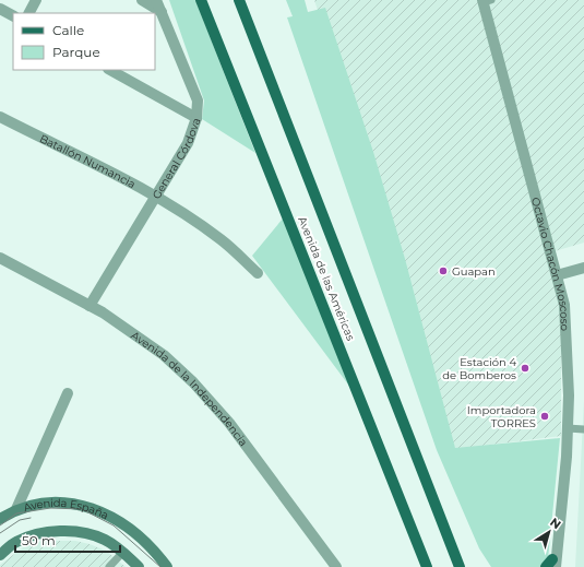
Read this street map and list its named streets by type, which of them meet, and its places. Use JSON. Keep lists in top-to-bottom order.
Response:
{
  "streets": {
    "main road": ["Avenida de las Américas", "Avenida España"],
    "street": [
      "General Córdova",
      "Batallón Numancia",
      "Octavio Chacón Moscoso",
      "Avenida de la Independencia"
    ]
  },
  "crossings": [
    ["General Córdova", "Batallón Numancia"],
    ["General Córdova", "Avenida de la Independencia"]
  ],
  "places": ["Guapan", "Estación 4 de Bomberos", "Importadora TORRES"],
  "legend": ["Calle", "Parque"],
  "scale_bar": "50 m",
  "north": "top right"
}
